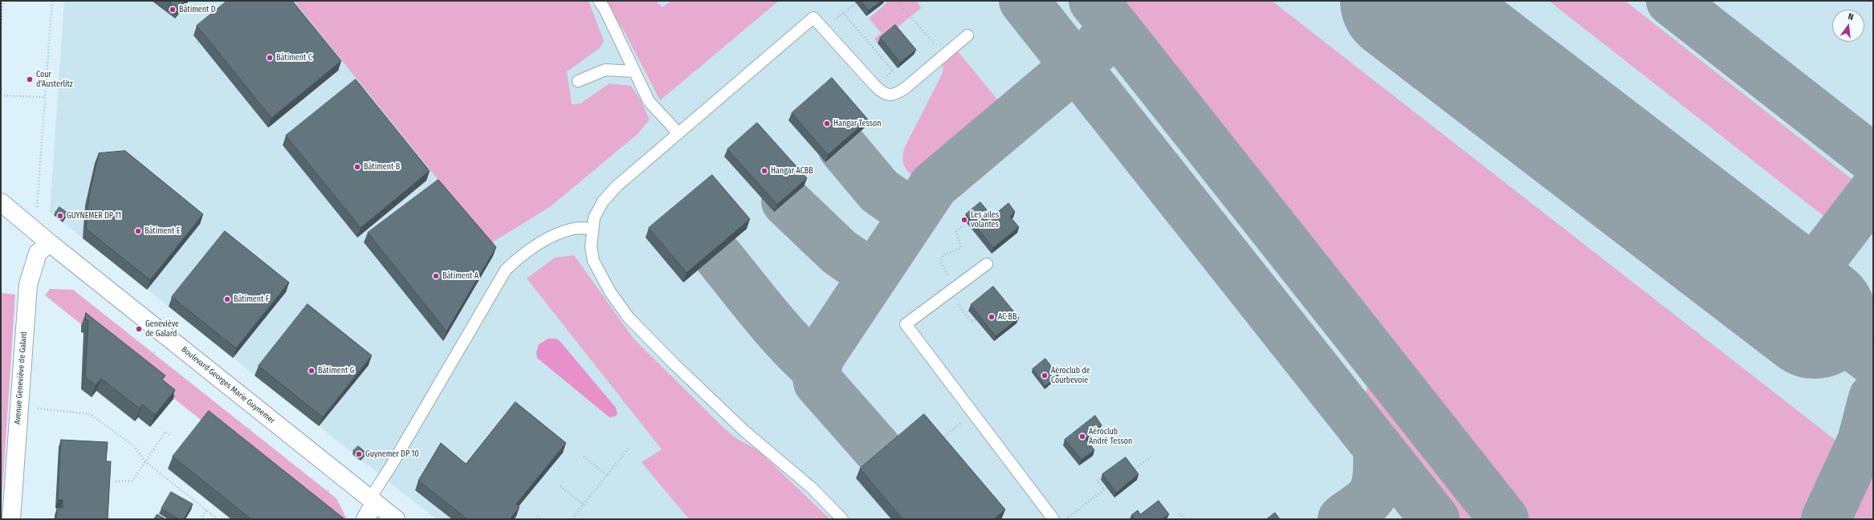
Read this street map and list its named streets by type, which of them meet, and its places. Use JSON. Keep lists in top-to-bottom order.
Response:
{
  "streets": {
    "street": ["Avenue Geneviève de Galard", "Boulevard Georges Marie Guynemer"]
  },
  "crossings": [
    ["Avenue Geneviève de Galard", "Boulevard Georges Marie Guynemer"]
  ],
  "places": [
    "Bâtiment D",
    "Bâtiment C",
    "Cour d'Austerlitz",
    "Hangar Tesson",
    "Bâtiment B",
    "Hangar ACBB",
    "GUYNEMER DP 11",
    "Les ailes volantes",
    "Bâtiment E",
    "Bâtiment A",
    "Bâtiment F",
    "AC BB",
    "Geneviève de Galard",
    "Bâtiment G",
    "Aéroclub de Courbevoie",
    "Aéroclub André Tesson",
    "Guynemer DP 10"
  ],
  "north": "top"
}
